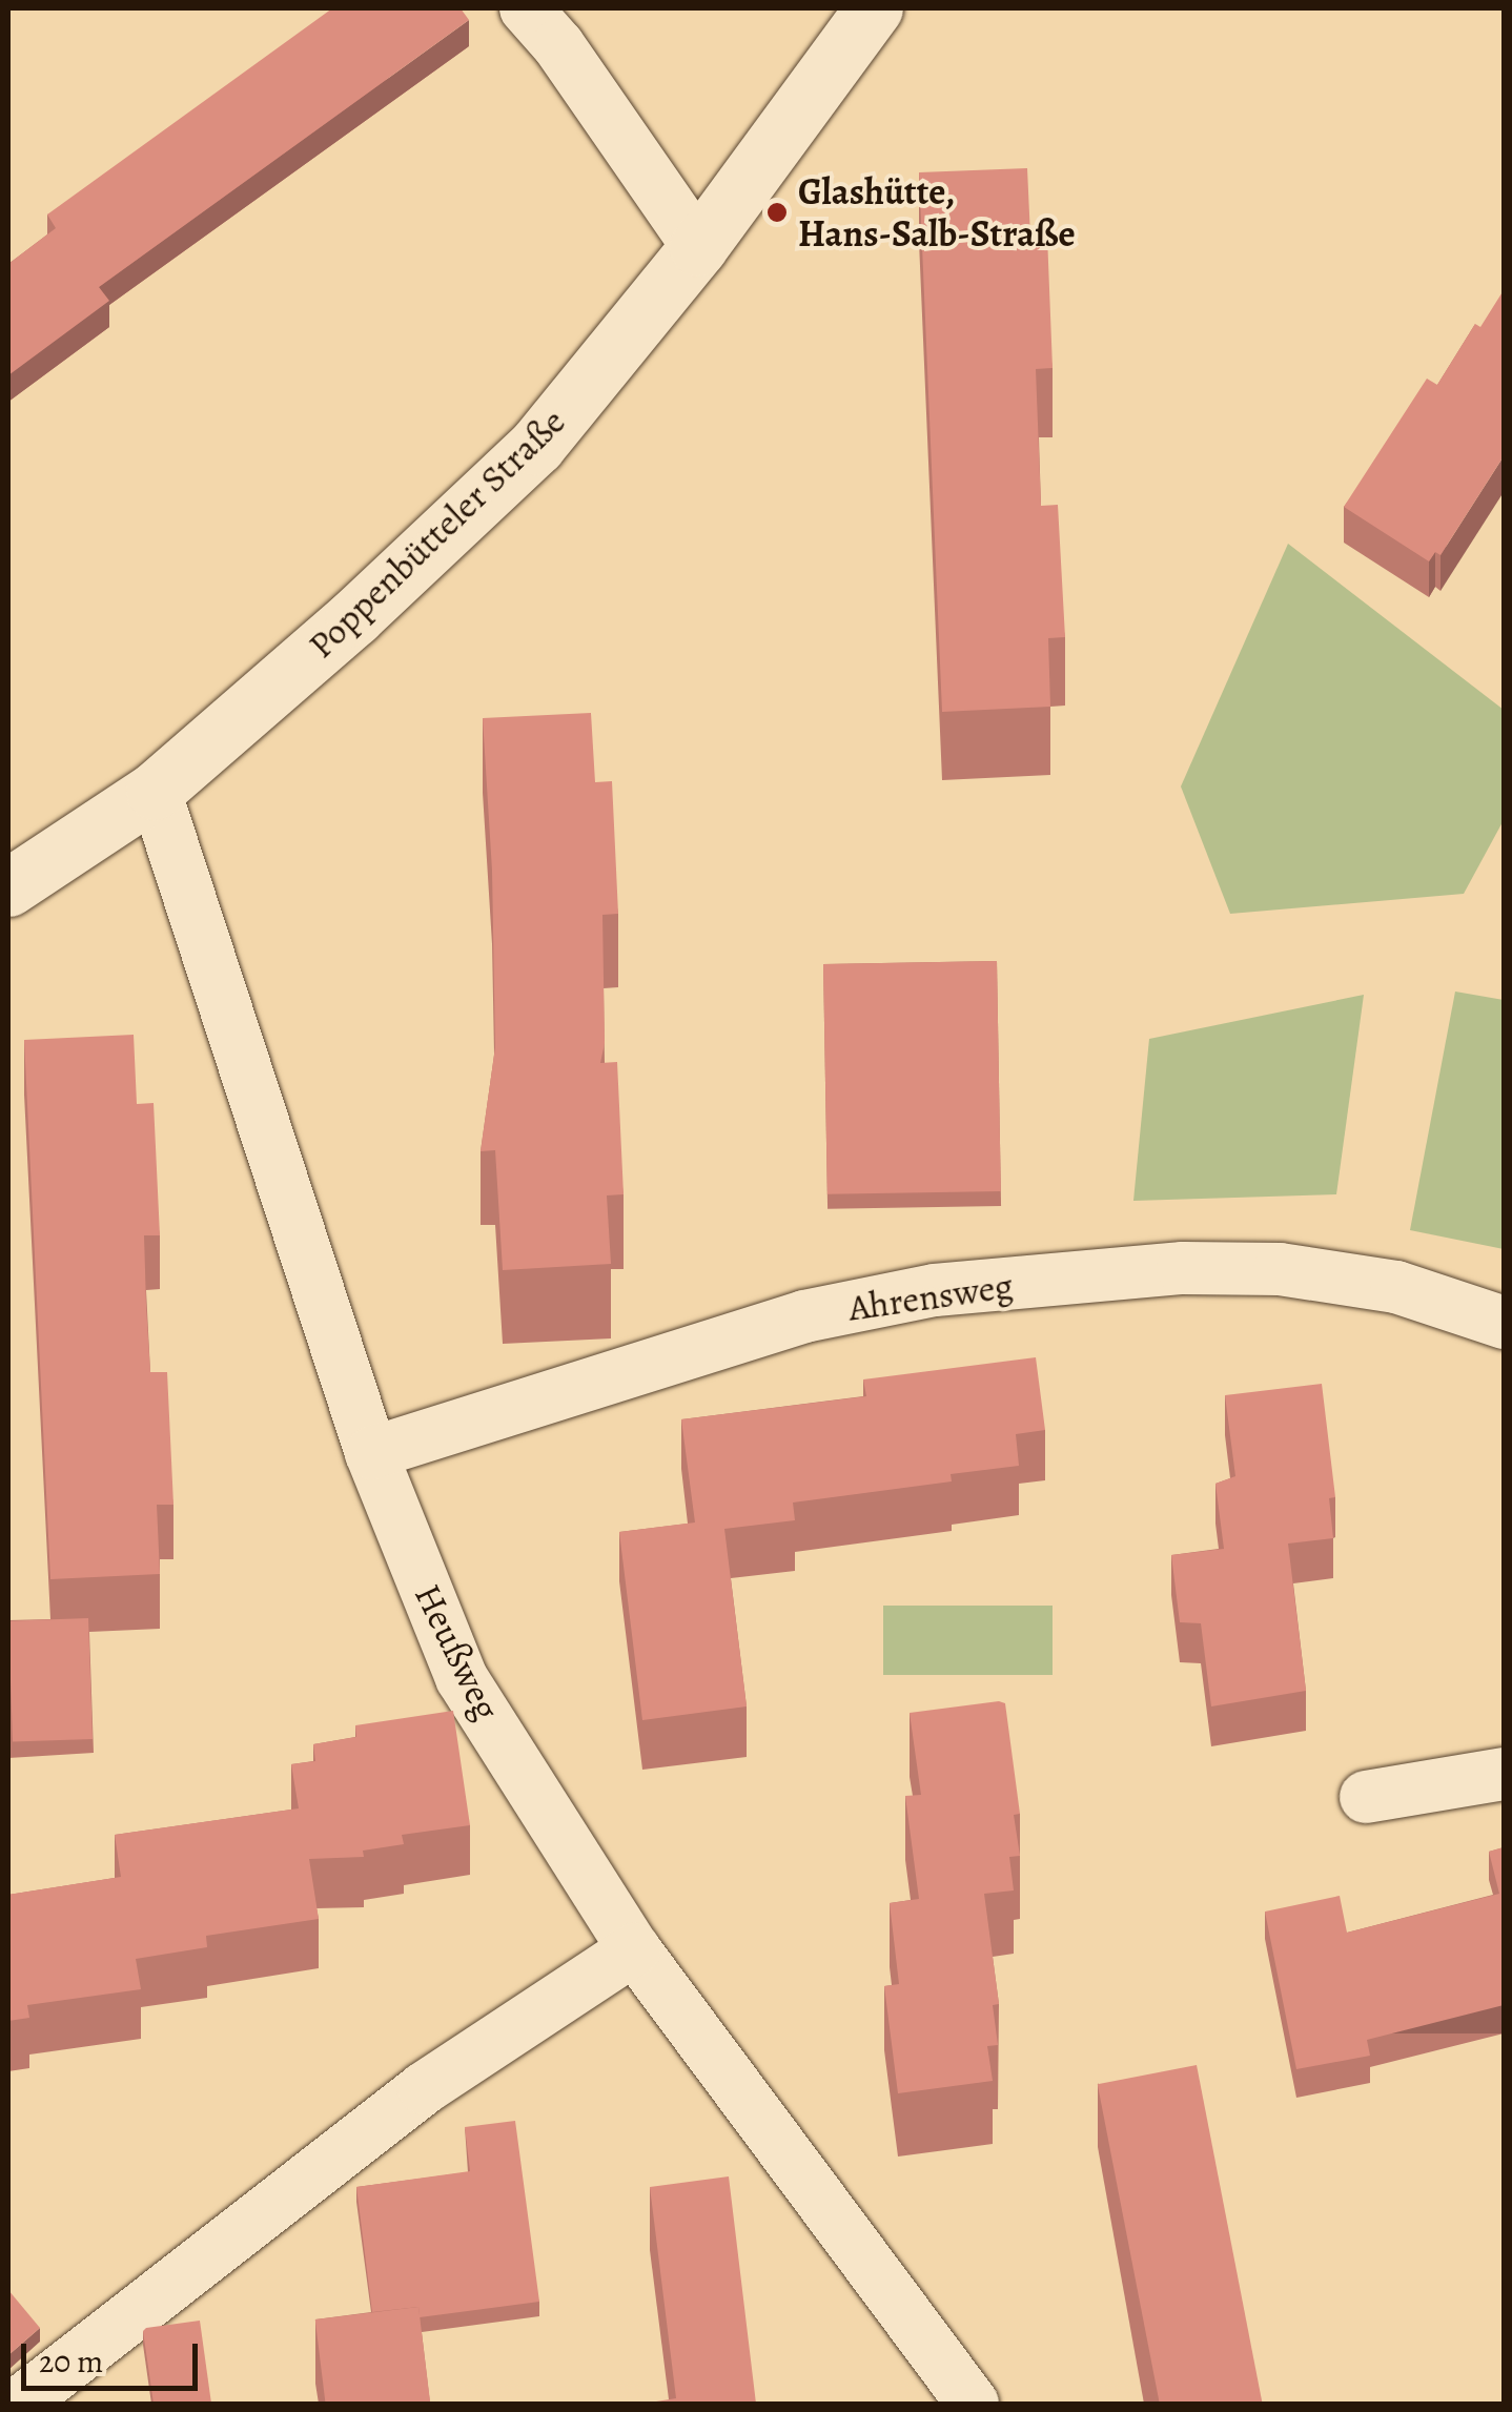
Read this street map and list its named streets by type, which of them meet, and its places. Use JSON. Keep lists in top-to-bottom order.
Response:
{
  "streets": {
    "main road": ["Poppenbütteler Straße"],
    "street": ["Ahrensweg", "Heußweg"]
  },
  "crossings": [
    ["Poppenbütteler Straße", "Heußweg"],
    ["Ahrensweg", "Heußweg"]
  ],
  "places": ["Glashütte, Hans-Salb-Straße"],
  "scale_bar": "20 m"
}
